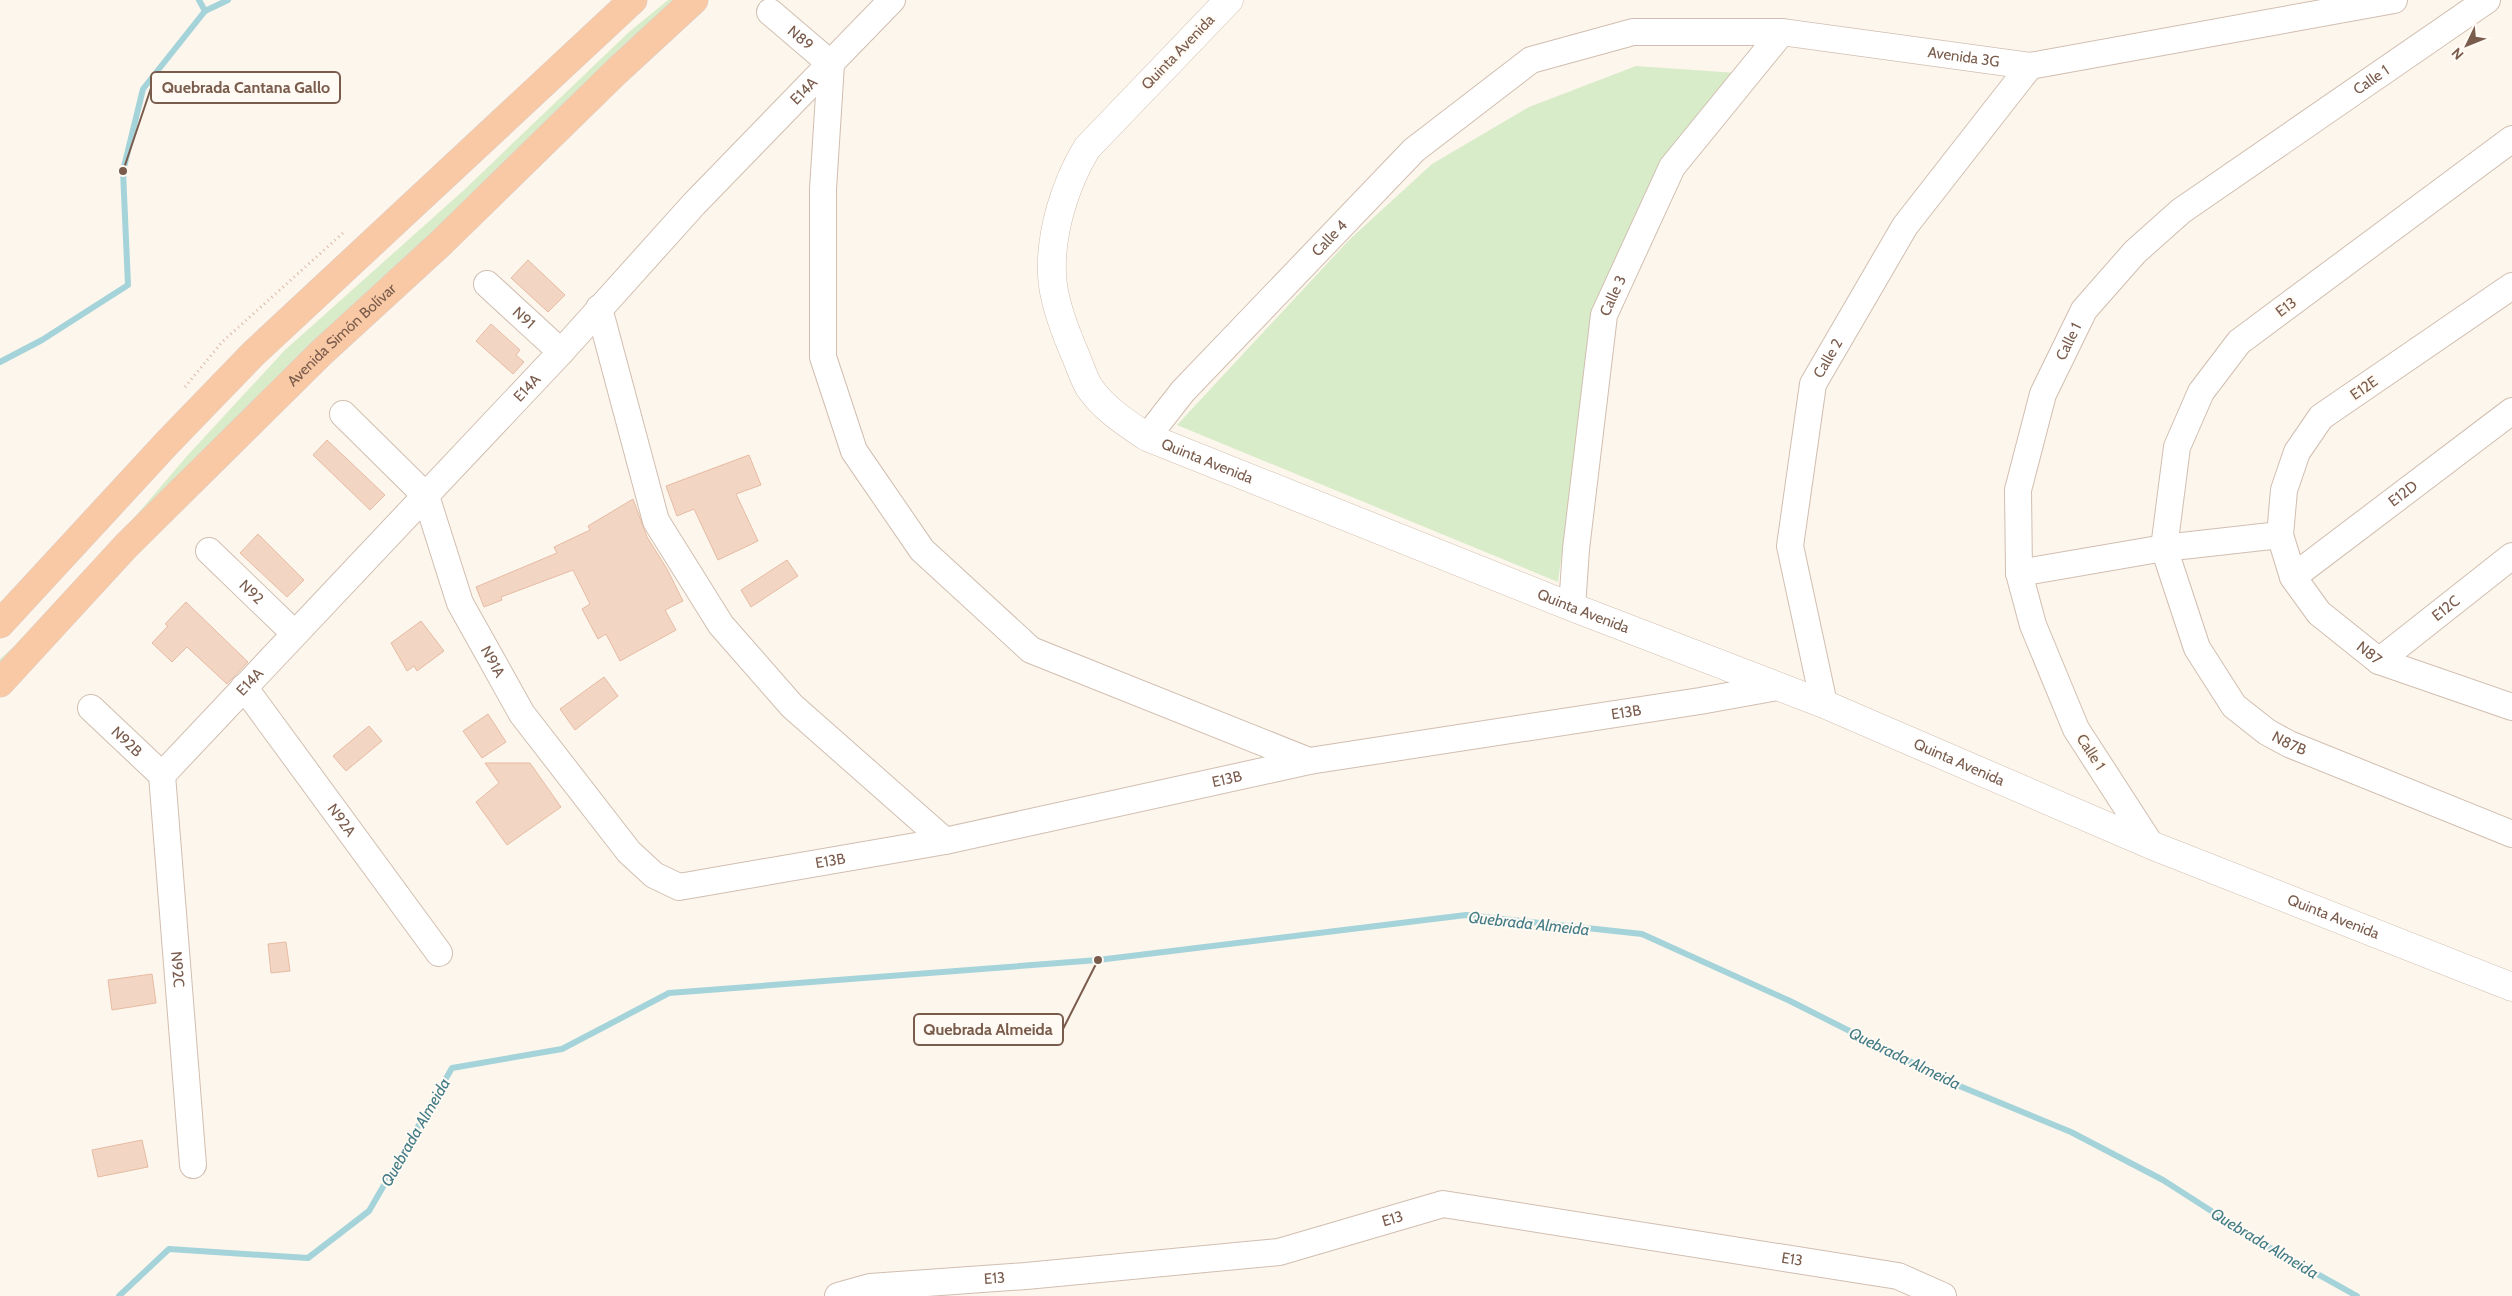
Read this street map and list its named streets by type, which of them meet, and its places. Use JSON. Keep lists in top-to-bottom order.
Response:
{
  "streets": {
    "highway": ["Avenida Simón Bolívar"],
    "street": [
      "N89",
      "Quinta Avenida",
      "Avenida 3G",
      "Calle 1",
      "E14A",
      "Calle 4",
      "Calle 3",
      "E13",
      "N91",
      "Calle 2",
      "E12E",
      "E12D",
      "N92",
      "E12C",
      "N87",
      "N91A",
      "E13B",
      "N92B",
      "N87B",
      "N92A",
      "N92C"
    ]
  },
  "crossings": [
    ["N89", "E14A"],
    ["Quinta Avenida", "Calle 1"],
    ["Quinta Avenida", "Calle 4"],
    ["Quinta Avenida", "Calle 3"],
    ["Quinta Avenida", "Calle 2"],
    ["Quinta Avenida", "E13B"],
    ["Avenida 3G", "Calle 4"],
    ["Avenida 3G", "Calle 3"],
    ["Avenida 3G", "Calle 2"],
    ["E14A", "N91"],
    ["E14A", "N92"],
    ["E14A", "N91A"],
    ["E14A", "N92B"],
    ["E14A", "N92A"],
    ["E14A", "N92C"],
    ["E13", "N87B"],
    ["E12E", "N87"],
    ["E12D", "N87"],
    ["E12C", "N87"],
    ["N91A", "E13B"],
    ["N92B", "N92C"]
  ],
  "water": ["Quebrada Almeida"],
  "places": ["Quebrada Cantana Gallo", "Quebrada Almeida"],
  "north": "bottom left"
}
